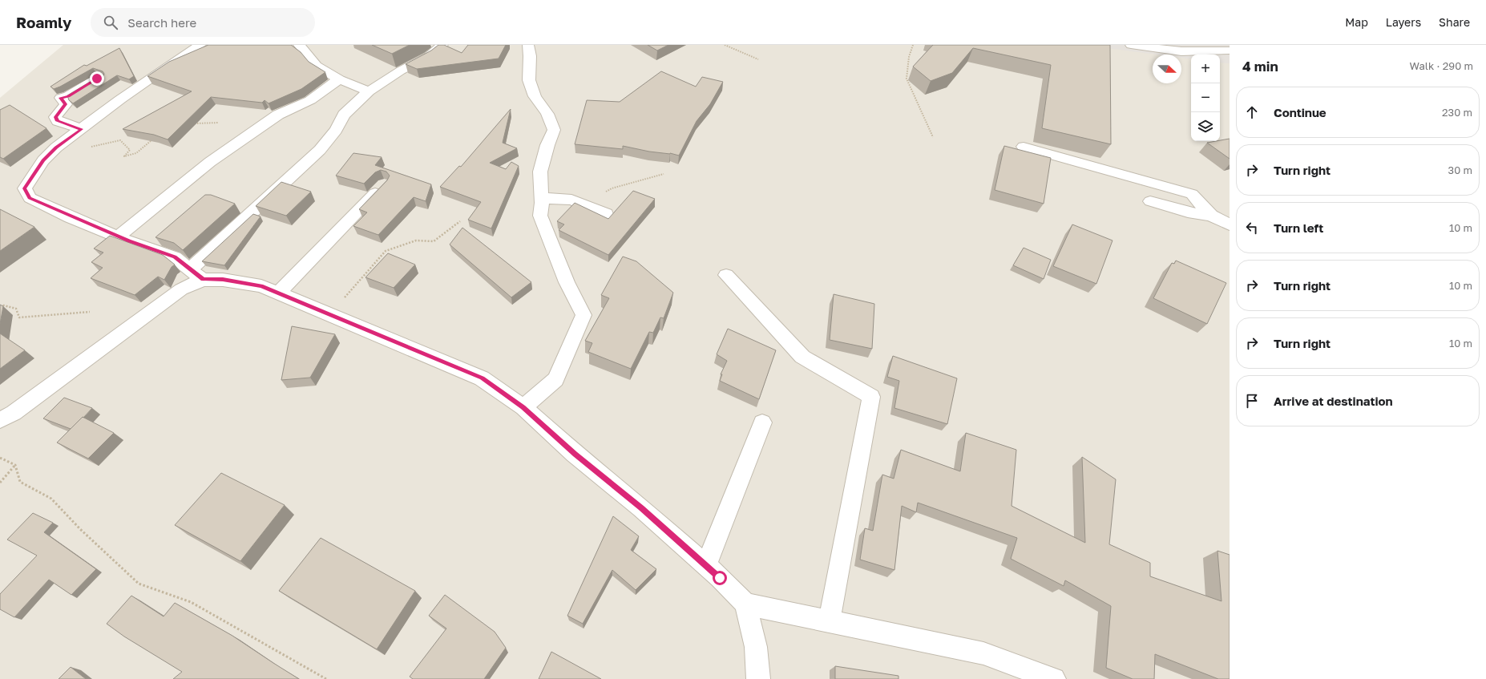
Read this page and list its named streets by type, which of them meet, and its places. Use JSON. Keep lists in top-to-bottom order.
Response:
{
  "north": "right",
  "page": {
    "header": "Roamly",
    "search": "Search here",
    "nav": ["Map", "Layers", "Share"],
    "heading": ["4 min", "Walk · 290 m"],
    "map_buttons": ["+", "−"],
    "list": [
      ["Continue", "230 m"],
      ["Turn right", "30 m"],
      ["Turn left", "10 m"],
      ["Turn right", "10 m"],
      ["Turn right", "10 m"],
      "Arrive at destination"
    ]
  }
}
